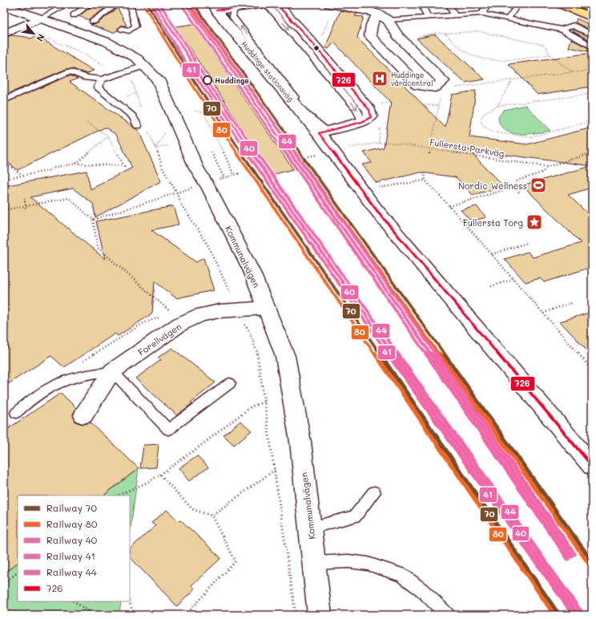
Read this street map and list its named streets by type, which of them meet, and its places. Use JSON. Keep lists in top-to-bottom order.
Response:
{
  "streets": {
    "street": ["Huddinge stationsväg", "Kommunalvägen", "Forellvägen"],
    "path": ["Fullersta Parkväg"]
  },
  "crossings": [
    ["Kommunalvägen", "Forellvägen"]
  ],
  "places": {
    "hospital": ["Huddinge vårdcentral"],
    "other": ["Huddinge"],
    "sports": ["Nordic Wellness"],
    "place": ["Fullersta Torg"]
  },
  "lines": [
    "rail line 70",
    "rail line 40",
    "rail line 44",
    "transit line 726",
    "rail line 80",
    "rail line 41"
  ],
  "legend": [
    "Railway 70",
    "Railway 80",
    "Railway 40",
    "Railway 41",
    "Railway 44",
    "726"
  ],
  "north": "bottom right"
}
